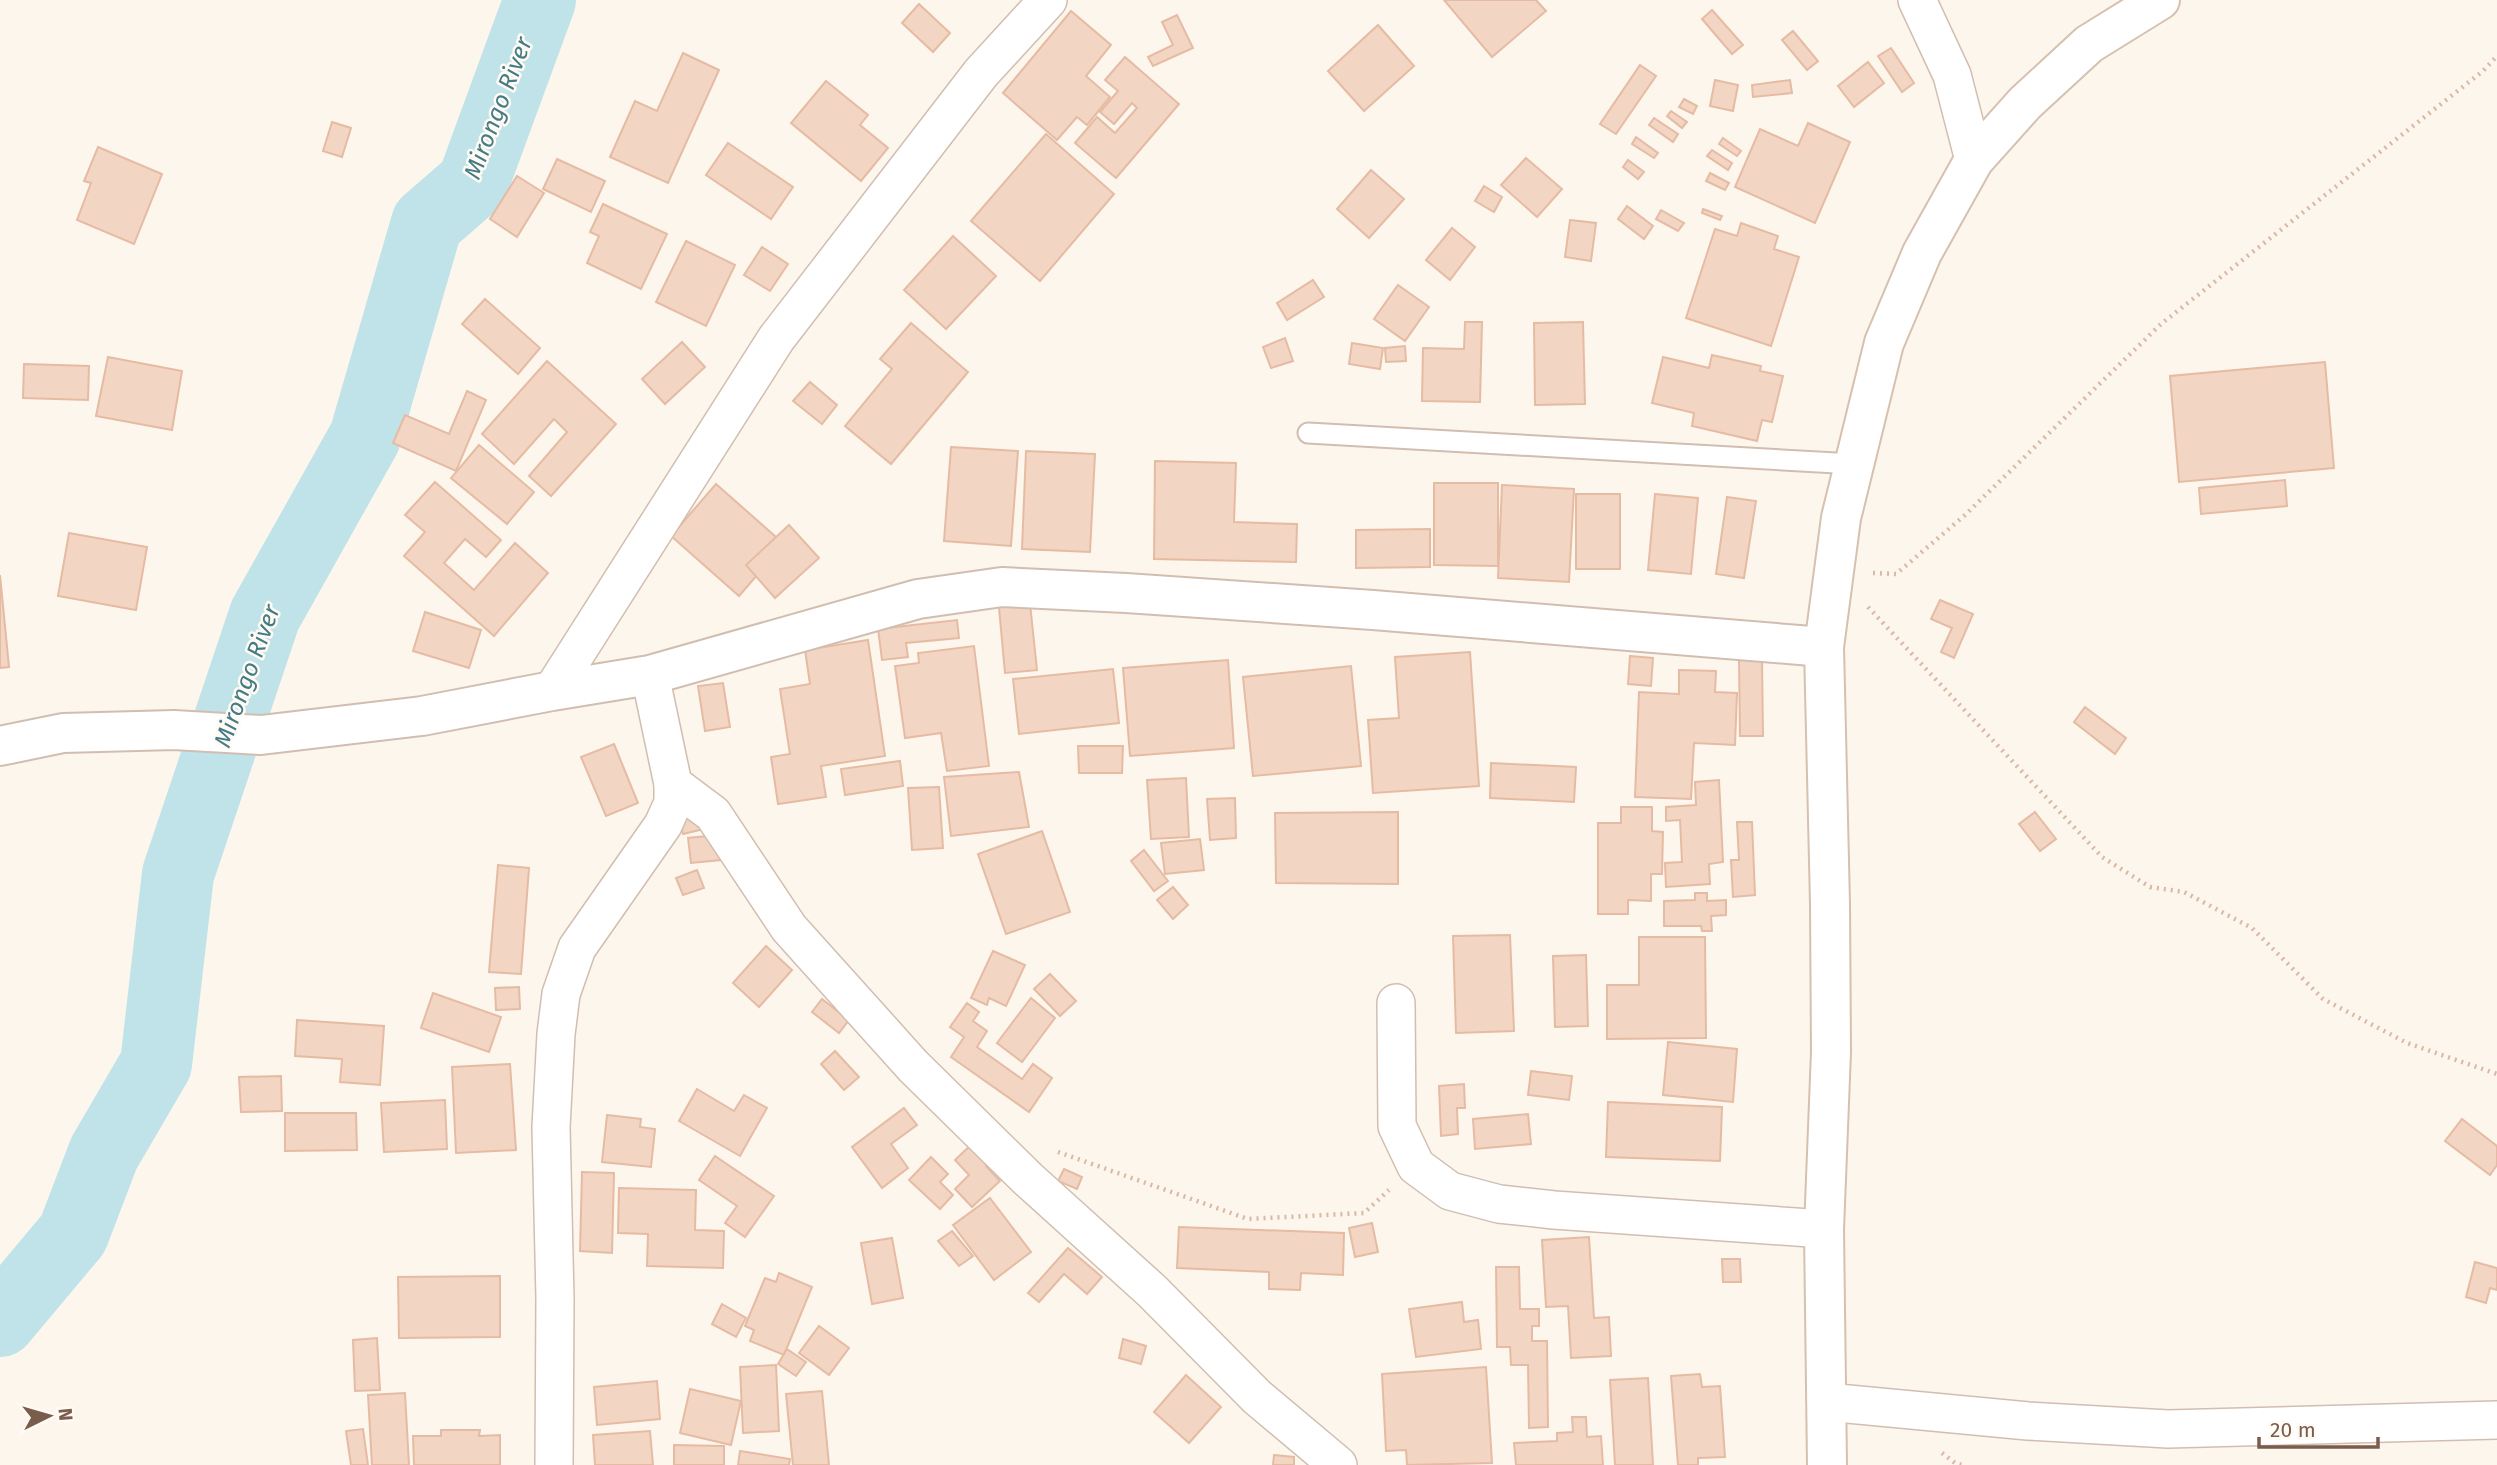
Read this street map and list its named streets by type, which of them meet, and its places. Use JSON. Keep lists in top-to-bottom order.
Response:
{
  "water": ["Mirongo River"],
  "scale_bar": "20 m",
  "north": "right"
}
